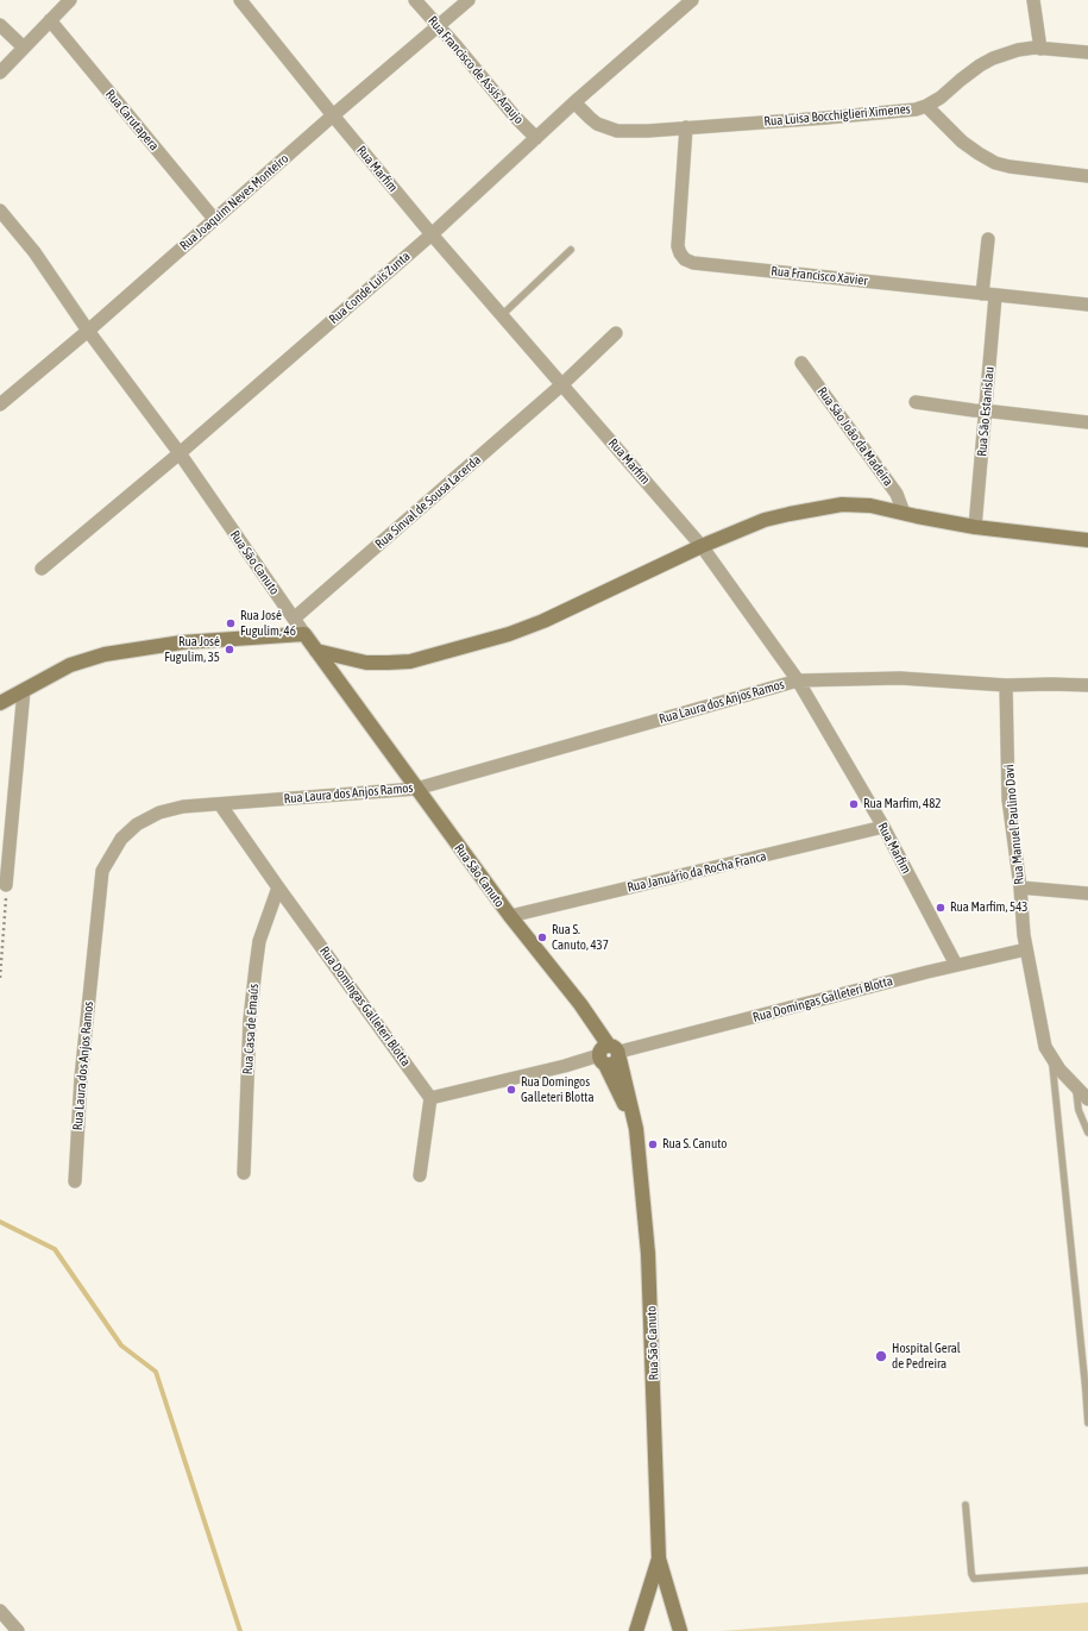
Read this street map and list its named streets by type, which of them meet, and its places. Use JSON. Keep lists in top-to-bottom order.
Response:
{
  "streets": {
    "street": [
      "Rua Francisco de Assis Araujo",
      "Rua Luisa Bocchiglieri Ximenes",
      "Rua Carutapera",
      "Rua Marfim",
      "Rua Joaquim Neves Monteiro",
      "Rua Francisco Xavier",
      "Rua Conde Luis Zunta",
      "Rua São Estanislau",
      "Rua São João da Madeira",
      "Rua Sinval de Sousa Lacerda",
      "Rua São Canuto",
      "Rua Laura dos Anjos Ramos",
      "Rua Manuel Paulino Davi",
      "Rua Januário da Rocha Franca",
      "Rua Domingas Galleteri Blotta",
      "Rua Casa de Emaús"
    ]
  },
  "crossings": [
    ["Rua Francisco de Assis Araujo", "Rua Joaquim Neves Monteiro"],
    ["Rua Francisco de Assis Araujo", "Rua Conde Luis Zunta"],
    ["Rua Luisa Bocchiglieri Ximenes", "Rua Francisco Xavier"],
    ["Rua Luisa Bocchiglieri Ximenes", "Rua Conde Luis Zunta"],
    ["Rua Carutapera", "Rua Joaquim Neves Monteiro"],
    ["Rua Marfim", "Rua Joaquim Neves Monteiro"],
    ["Rua Marfim", "Rua Conde Luis Zunta"],
    ["Rua Marfim", "Rua Sinval de Sousa Lacerda"],
    ["Rua Marfim", "Rua Laura dos Anjos Ramos"],
    ["Rua Marfim", "Rua Januário da Rocha Franca"],
    ["Rua Marfim", "Rua Domingas Galleteri Blotta"],
    ["Rua Joaquim Neves Monteiro", "Rua São Canuto"],
    ["Rua Francisco Xavier", "Rua São Estanislau"],
    ["Rua Conde Luis Zunta", "Rua São Canuto"],
    ["Rua Sinval de Sousa Lacerda", "Rua São Canuto"],
    ["Rua São Canuto", "Rua Laura dos Anjos Ramos"],
    ["Rua São Canuto", "Rua Januário da Rocha Franca"],
    ["Rua São Canuto", "Rua Domingas Galleteri Blotta"],
    ["Rua Laura dos Anjos Ramos", "Rua Manuel Paulino Davi"],
    ["Rua Laura dos Anjos Ramos", "Rua Domingas Galleteri Blotta"],
    ["Rua Manuel Paulino Davi", "Rua Domingas Galleteri Blotta"],
    ["Rua Domingas Galleteri Blotta", "Rua Casa de Emaús"]
  ],
  "places": [
    "Rua José Fugulim, 46",
    "Rua José Fugulim, 35",
    "Rua Marfim, 482",
    "Rua Marfim, 543",
    "Rua S. Canuto, 437",
    "Rua Domingos Galleteri Blotta",
    "Rua S. Canuto",
    "Hospital Geral de Pedreira"
  ]
}
